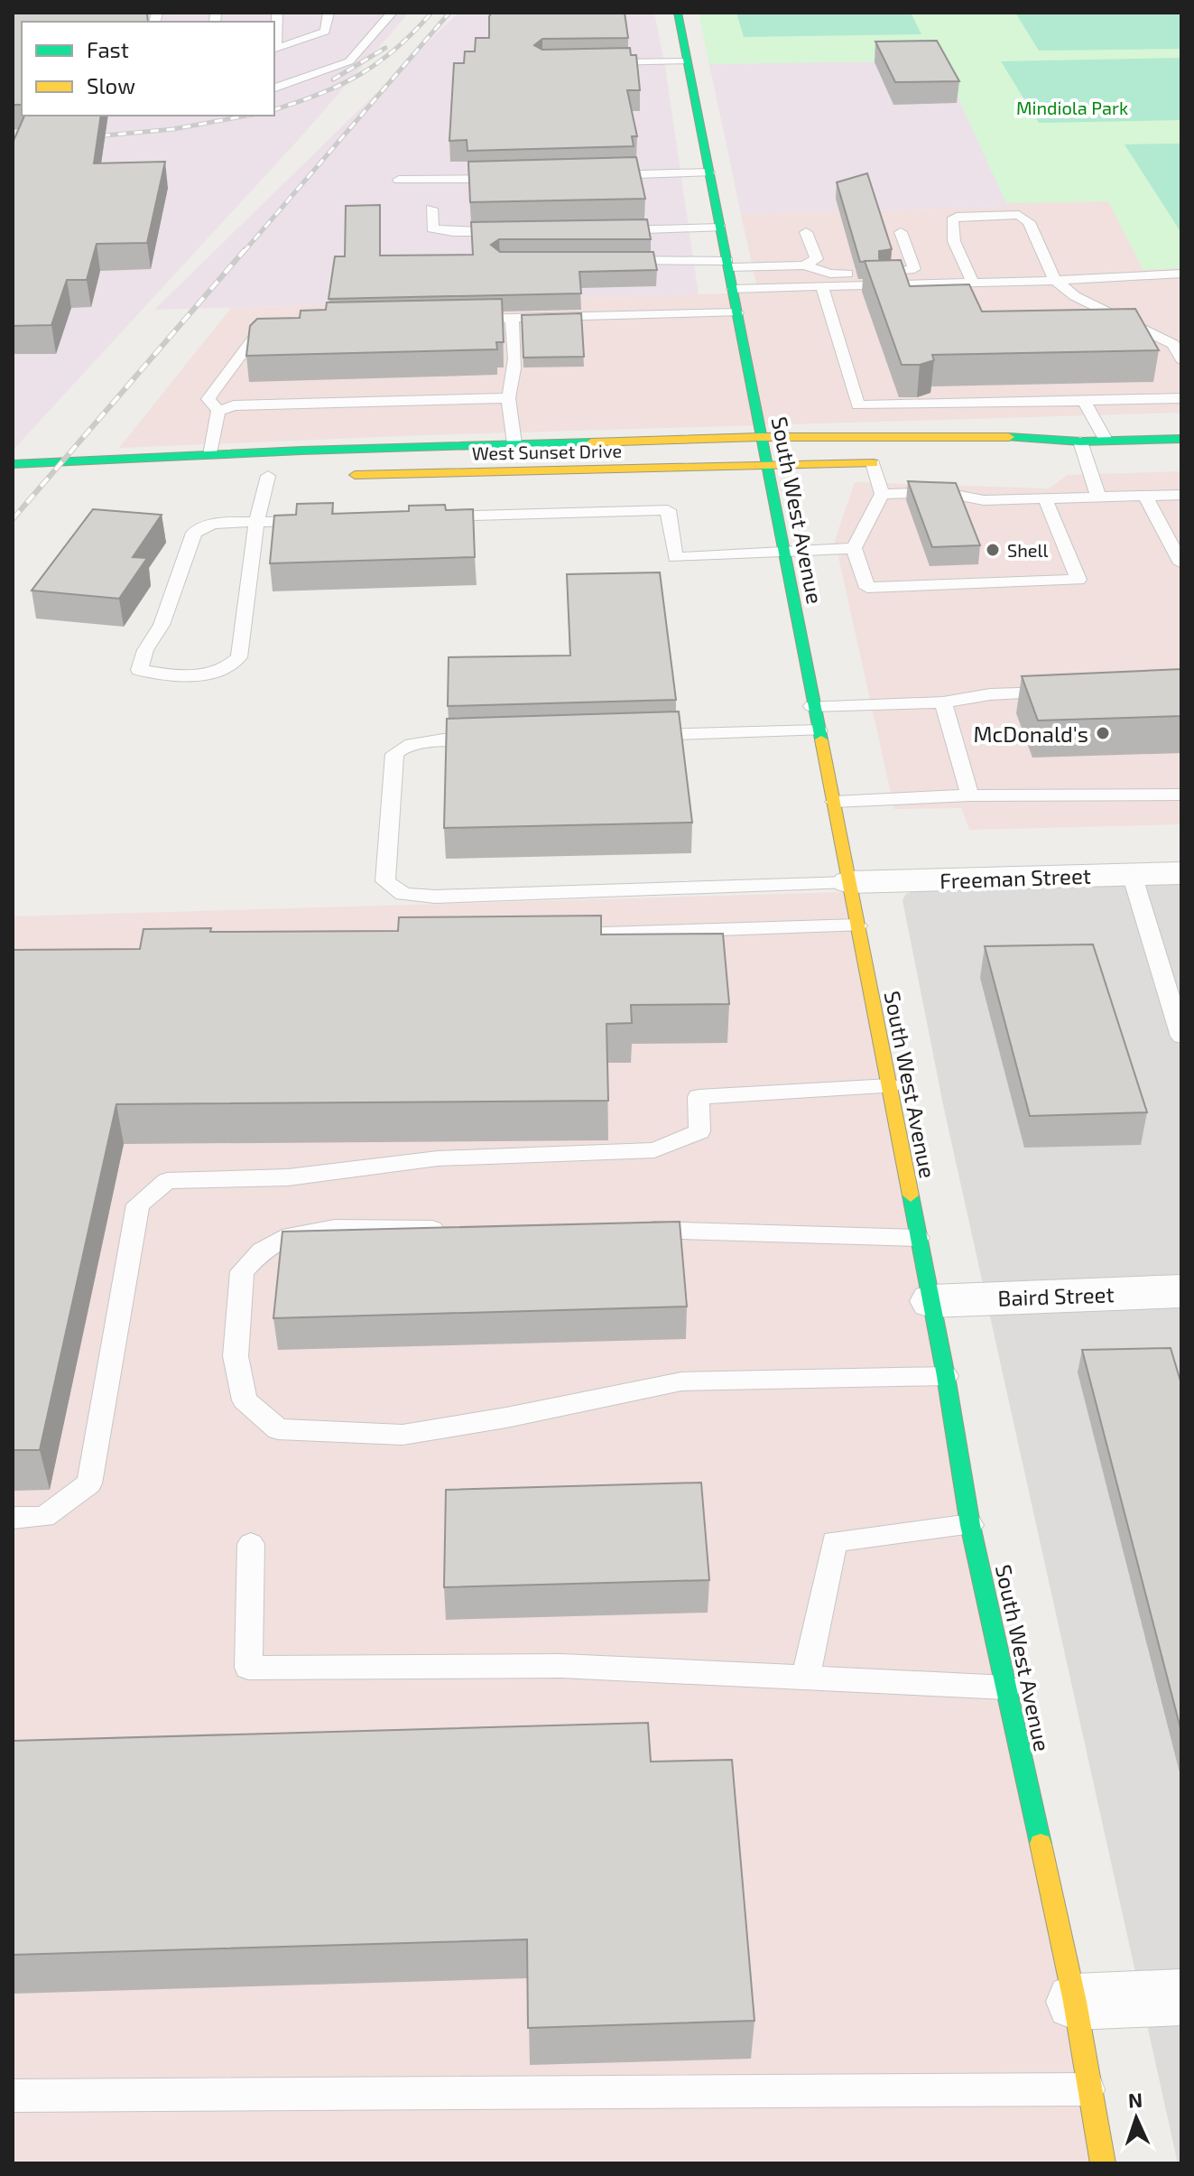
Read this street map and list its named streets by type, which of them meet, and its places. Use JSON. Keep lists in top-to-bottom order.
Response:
{
  "streets": {
    "street": [
      "West Sunset Drive",
      "South West Avenue",
      "Freeman Street",
      "Baird Street"
    ]
  },
  "crossings": [
    ["West Sunset Drive", "South West Avenue"],
    ["South West Avenue", "Freeman Street"],
    ["South West Avenue", "Baird Street"]
  ],
  "parks": ["Mindiola Park"],
  "places": ["Shell", "McDonald's"],
  "legend": ["Fast", "Slow"],
  "north": "top"
}
